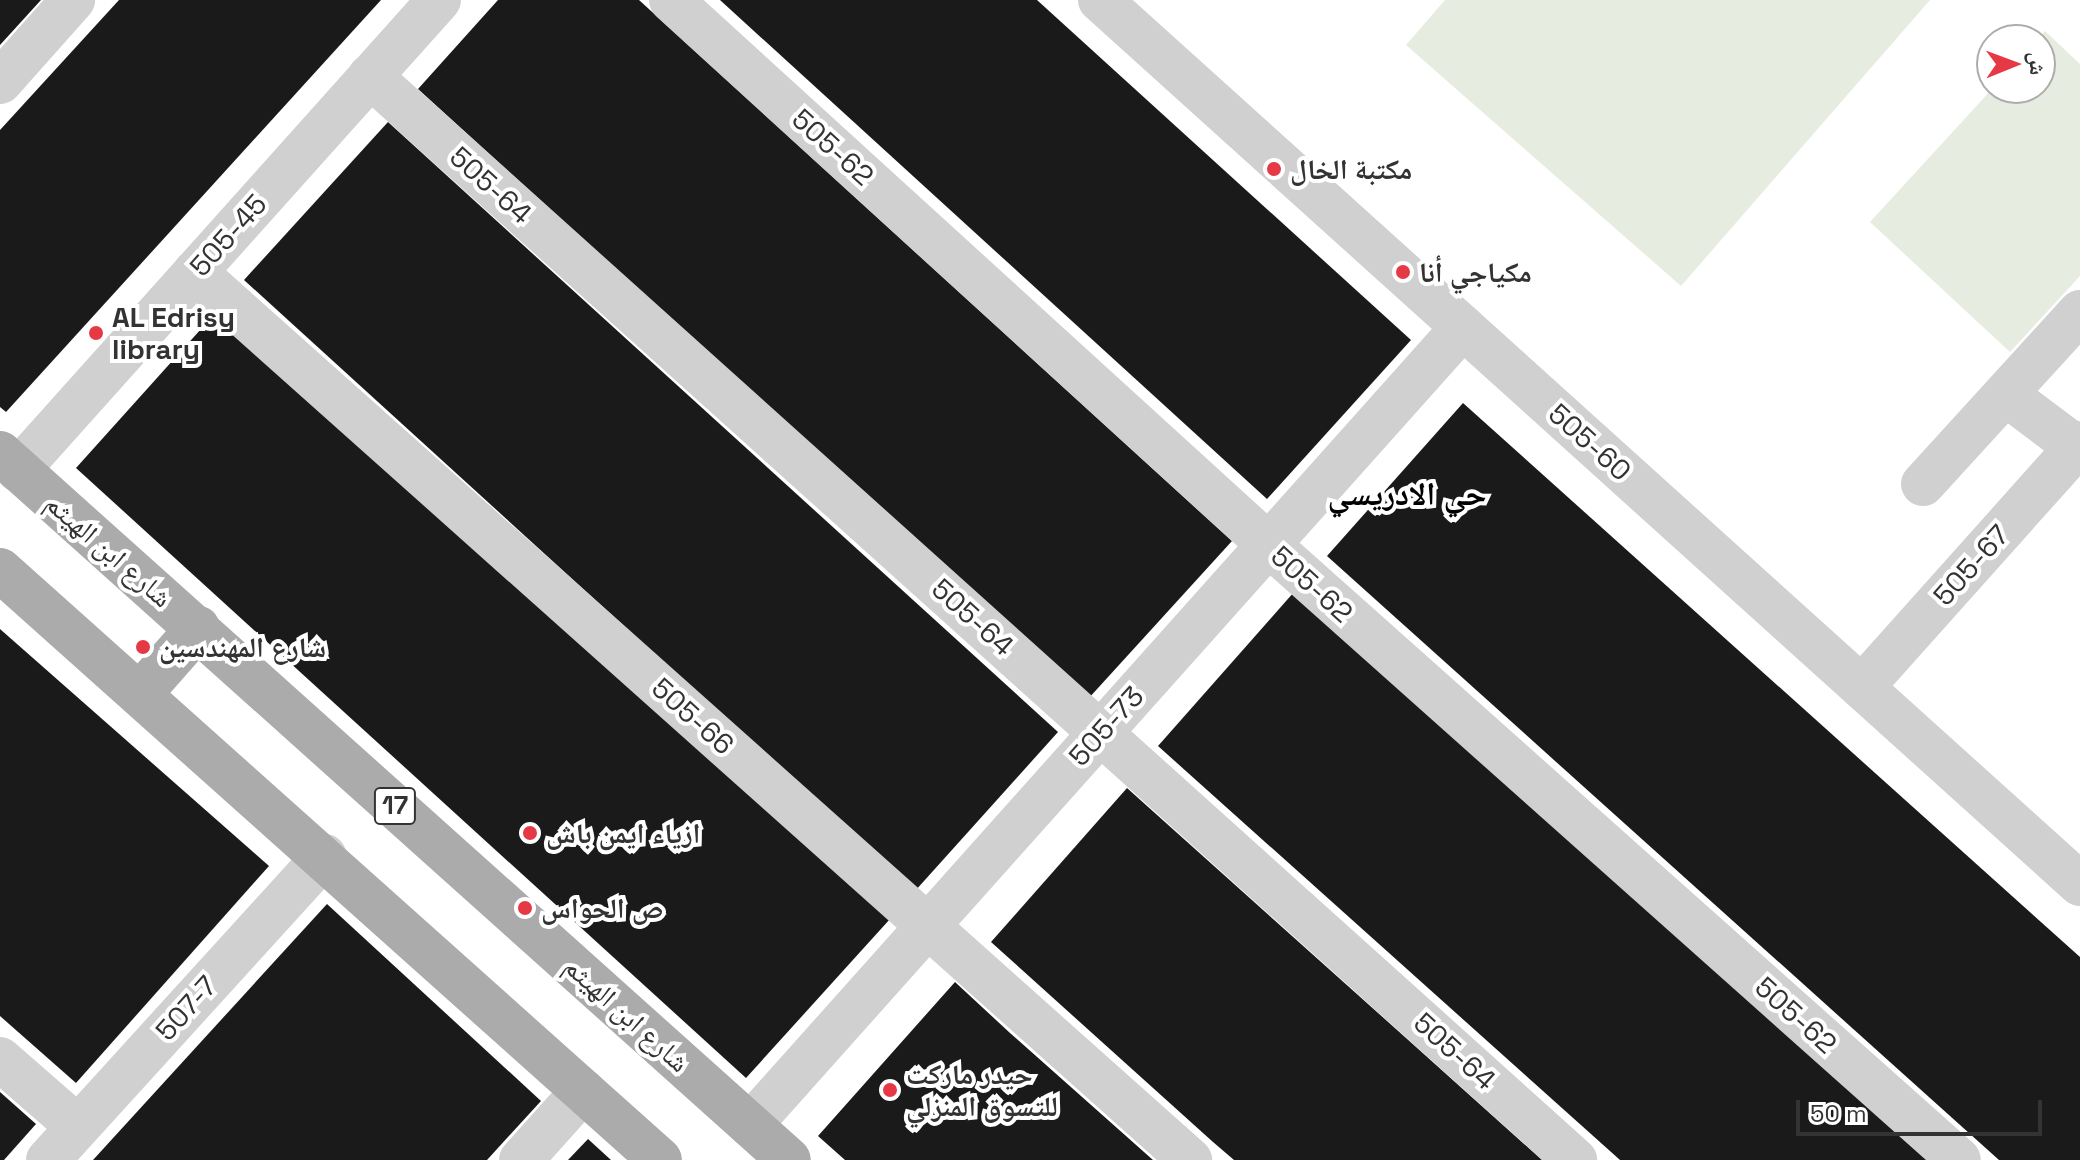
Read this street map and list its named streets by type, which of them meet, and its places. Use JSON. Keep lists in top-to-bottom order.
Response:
{
  "streets": {
    "main road": ["شارع ابن الهيثم", "17"],
    "street": [
      "505-62",
      "505-64",
      "505-45",
      "505-60",
      "505-67",
      "505-66",
      "505-73",
      "507-7"
    ]
  },
  "crossings": [
    ["505-62", "505-73"],
    ["505-64", "505-45"],
    ["505-64", "505-73"],
    ["505-45", "شارع ابن الهيثم"],
    ["505-45", "505-66"],
    ["505-60", "505-67"],
    ["505-60", "505-73"],
    ["شارع ابن الهيثم", "505-73"],
    ["505-66", "505-73"]
  ],
  "districts": ["حي الادريسي"],
  "places": [
    "مكتبة الخال",
    "مكياجي أنا",
    "AL Edrisy library",
    "شارع المهندسين",
    "ازياء ايمن باش",
    "ص الحواس",
    "حيدر ماركت للتسوق المنزلي"
  ],
  "scale_bar": "50 m",
  "north": "right"
}
